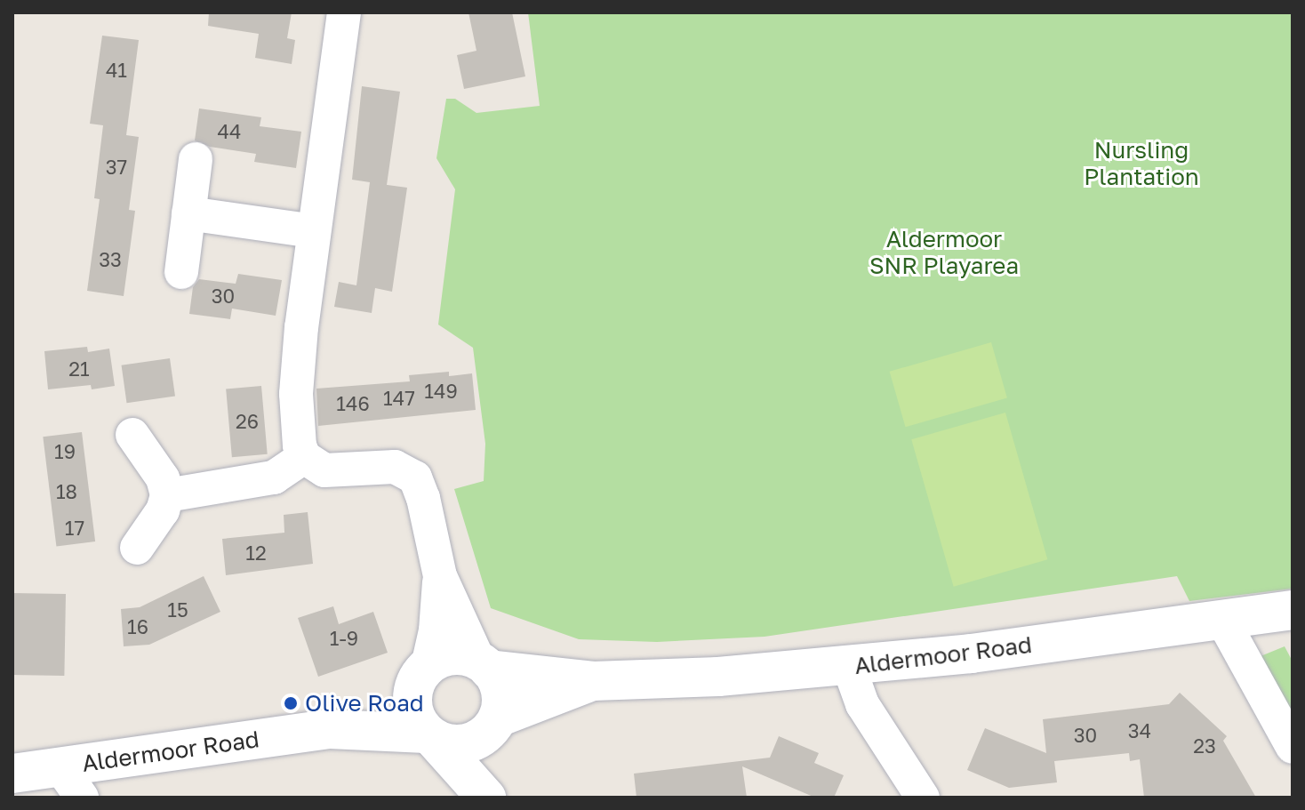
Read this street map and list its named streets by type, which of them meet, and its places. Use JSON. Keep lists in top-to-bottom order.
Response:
{
  "streets": {
    "street": ["Aldermoor Road"]
  },
  "parks": ["Nursling Plantation", "Aldermoor SNR Playarea"],
  "places": ["Olive Road"],
  "house_numbers": [
    "41",
    "44",
    "37",
    "33",
    "30",
    "21",
    "149",
    "147",
    "146",
    "26",
    "19",
    "18",
    "17",
    "12",
    "15",
    "16",
    "1-9",
    "34",
    "30",
    "23"
  ]
}
